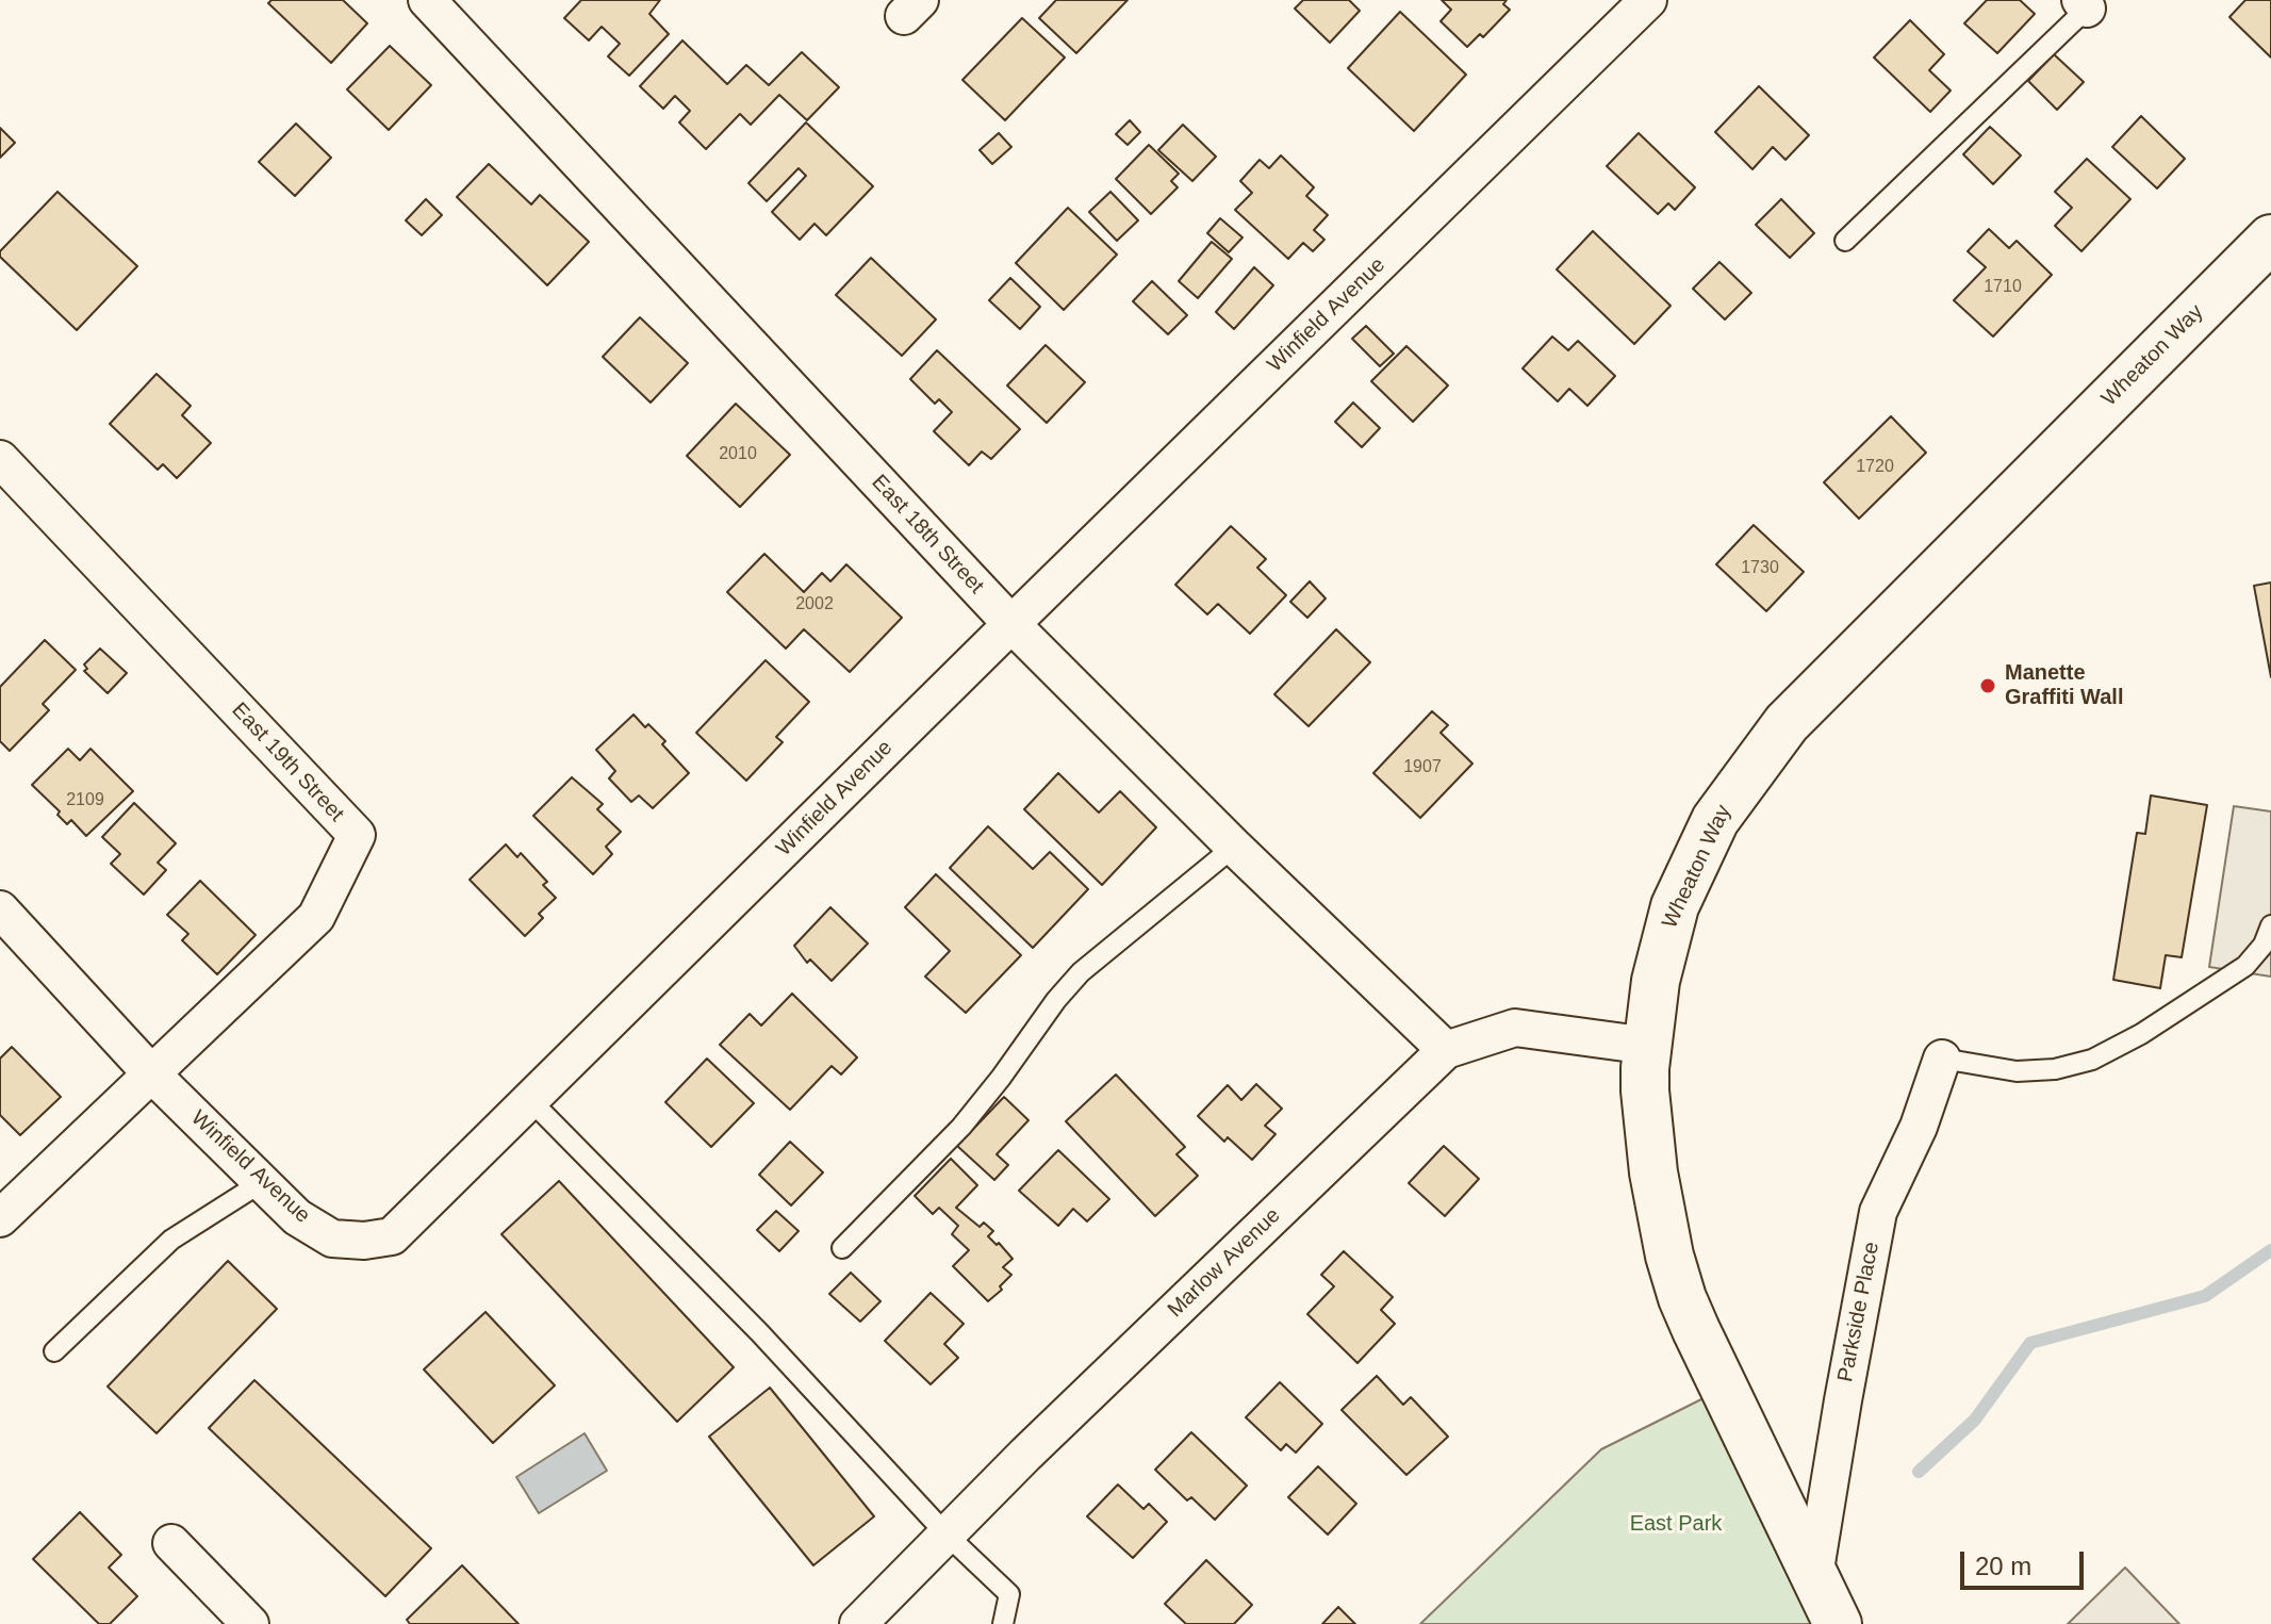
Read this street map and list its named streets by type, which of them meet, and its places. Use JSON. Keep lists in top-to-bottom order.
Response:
{
  "streets": {
    "main road": ["Wheaton Way"],
    "street": [
      "Winfield Avenue",
      "East 18th Street",
      "East 19th Street",
      "Marlow Avenue",
      "Parkside Place"
    ]
  },
  "crossings": [
    ["Winfield Avenue", "East 18th Street"],
    ["Winfield Avenue", "East 19th Street"],
    ["Wheaton Way", "Marlow Avenue"],
    ["Wheaton Way", "Parkside Place"],
    ["East 18th Street", "Marlow Avenue"]
  ],
  "parks": ["East Park"],
  "places": ["Manette Graffiti Wall"],
  "house_numbers": [
    "1710",
    "2010",
    "1720",
    "1730",
    "2002",
    "1907",
    "2109"
  ],
  "scale_bar": "20 m"
}
